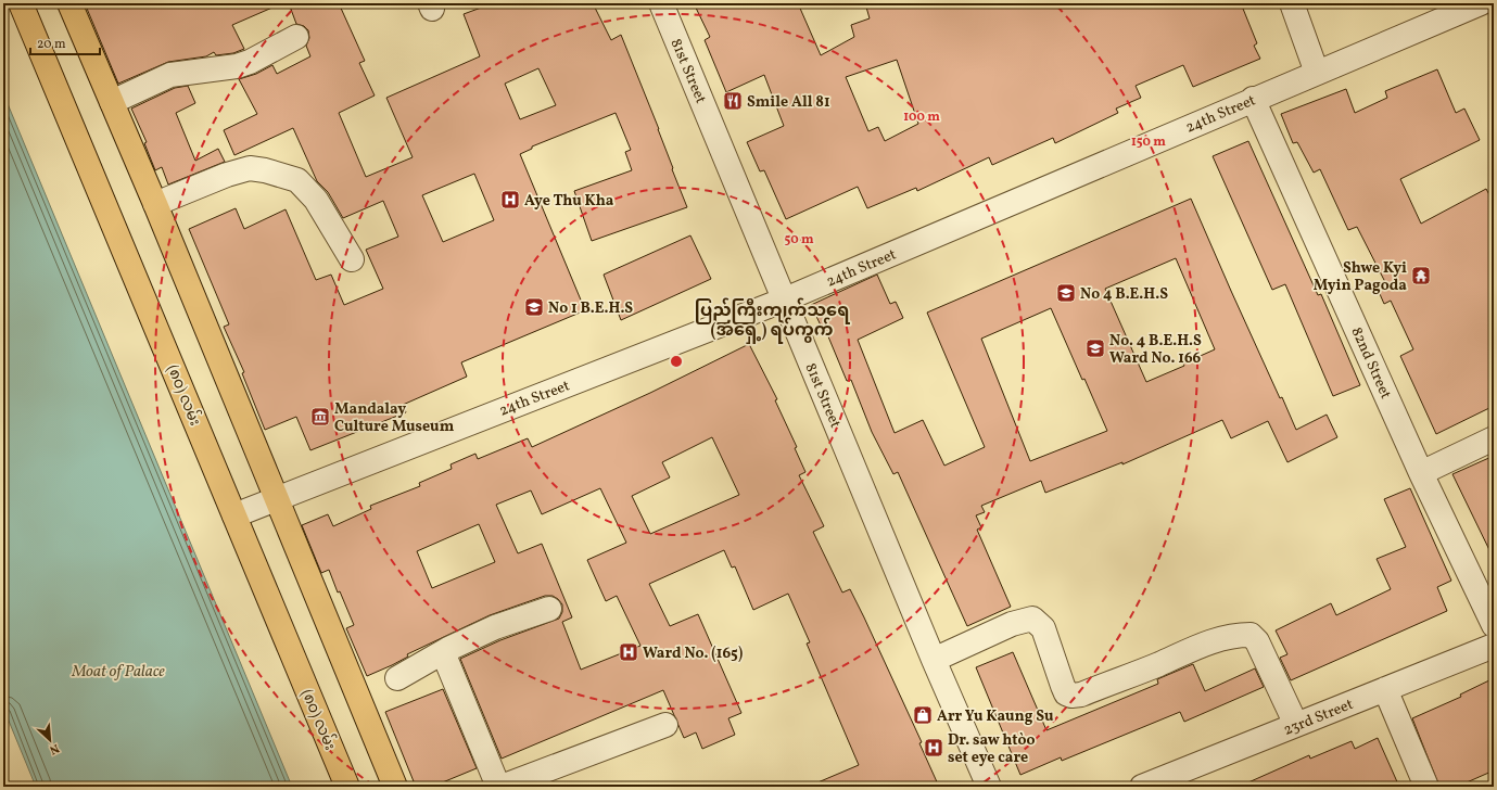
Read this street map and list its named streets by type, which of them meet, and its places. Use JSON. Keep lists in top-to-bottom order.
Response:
{
  "streets": {
    "main road": ["(၈၀) လမ်း"],
    "street": [
      "81st Street",
      "24th Street",
      "82nd Street",
      "23rd Street"
    ]
  },
  "crossings": [
    ["81st Street", "24th Street"],
    ["24th Street", "82nd Street"],
    ["24th Street", "(၈၀) လမ်း"]
  ],
  "districts": ["ပြည်ကြီးကျက်သရေ (အရှေ့) ရပ်ကွက်"],
  "water": ["Moat of Palace"],
  "places": {
    "restaurant": ["Smile All 81"],
    "hospital": ["Aye Thu Kha", "Ward No. (165)", "Dr. saw htòo set eye care"],
    "temple": ["Shwe Kyi Myin Pagoda"],
    "school or university": ["No 4 B.E.H.S", "No 1 B.E.H.S", "No. 4 B.E.H.S Ward No. 166"],
    "museum": ["Mandalay Culture Museum"],
    "shop": ["Arr Yu Kaung Su"]
  },
  "scale_bar": "20 m",
  "north": "bottom right",
  "rings": ["100 m", "150 m", "50 m"]
}
